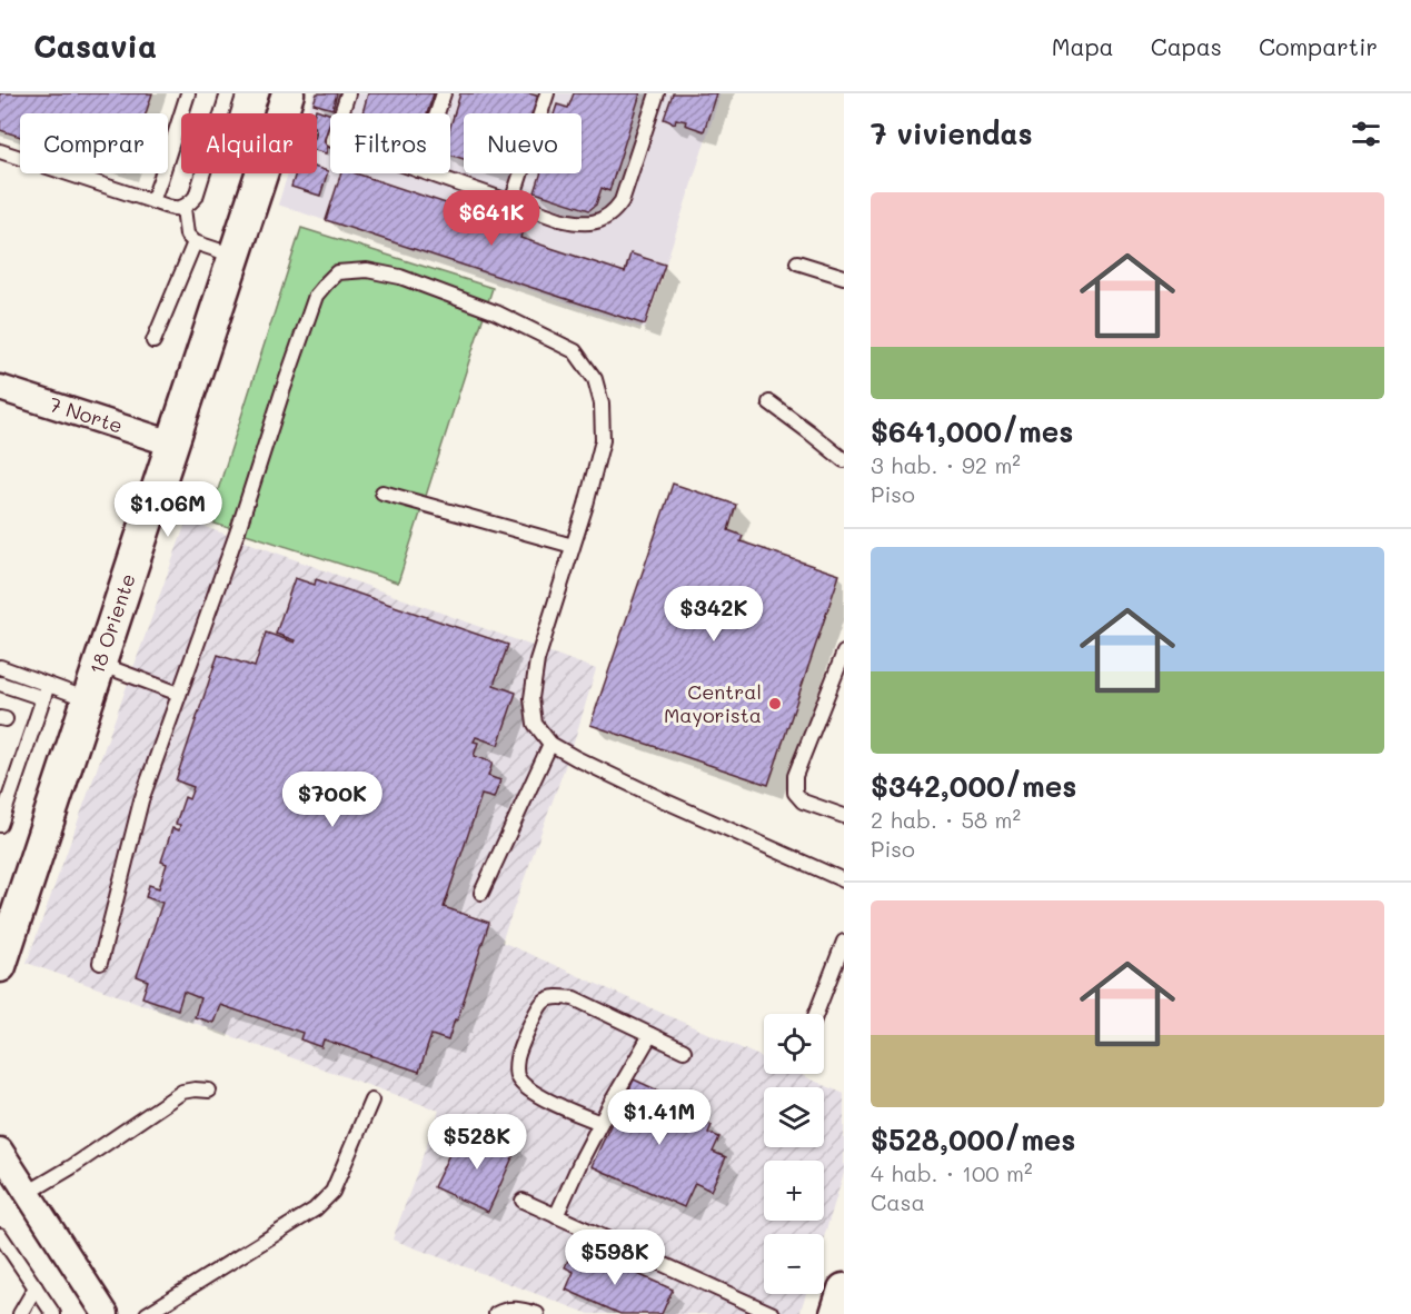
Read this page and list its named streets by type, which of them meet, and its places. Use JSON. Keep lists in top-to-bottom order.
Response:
{
  "streets": {
    "street": ["7 Norte", "18 Oriente"]
  },
  "crossings": [
    ["7 Norte", "18 Oriente"]
  ],
  "places": ["Central Mayorista"],
  "page": {
    "header": "Casavia",
    "nav": ["Mapa", "Capas", "Compartir"],
    "heading": "7 viviendas",
    "chip": [
      "Comprar",
      "Alquilar",
      "Filtros",
      "Nuevo"
    ],
    "list": [
      {
        "name": "$641,000/mes",
        "note": "3 hab. · 92 m² · Piso"
      },
      {
        "name": "$342,000/mes",
        "note": "2 hab. · 58 m² · Piso"
      },
      {
        "name": "$528,000/mes",
        "note": "4 hab. · 100 m² · Casa"
      }
    ],
    "price": [
      "$641K",
      "$1.06M",
      "$342K",
      "$700K",
      "$1.41M",
      "$528K",
      "$598K"
    ],
    "map_buttons": ["+", "−"]
  }
}
